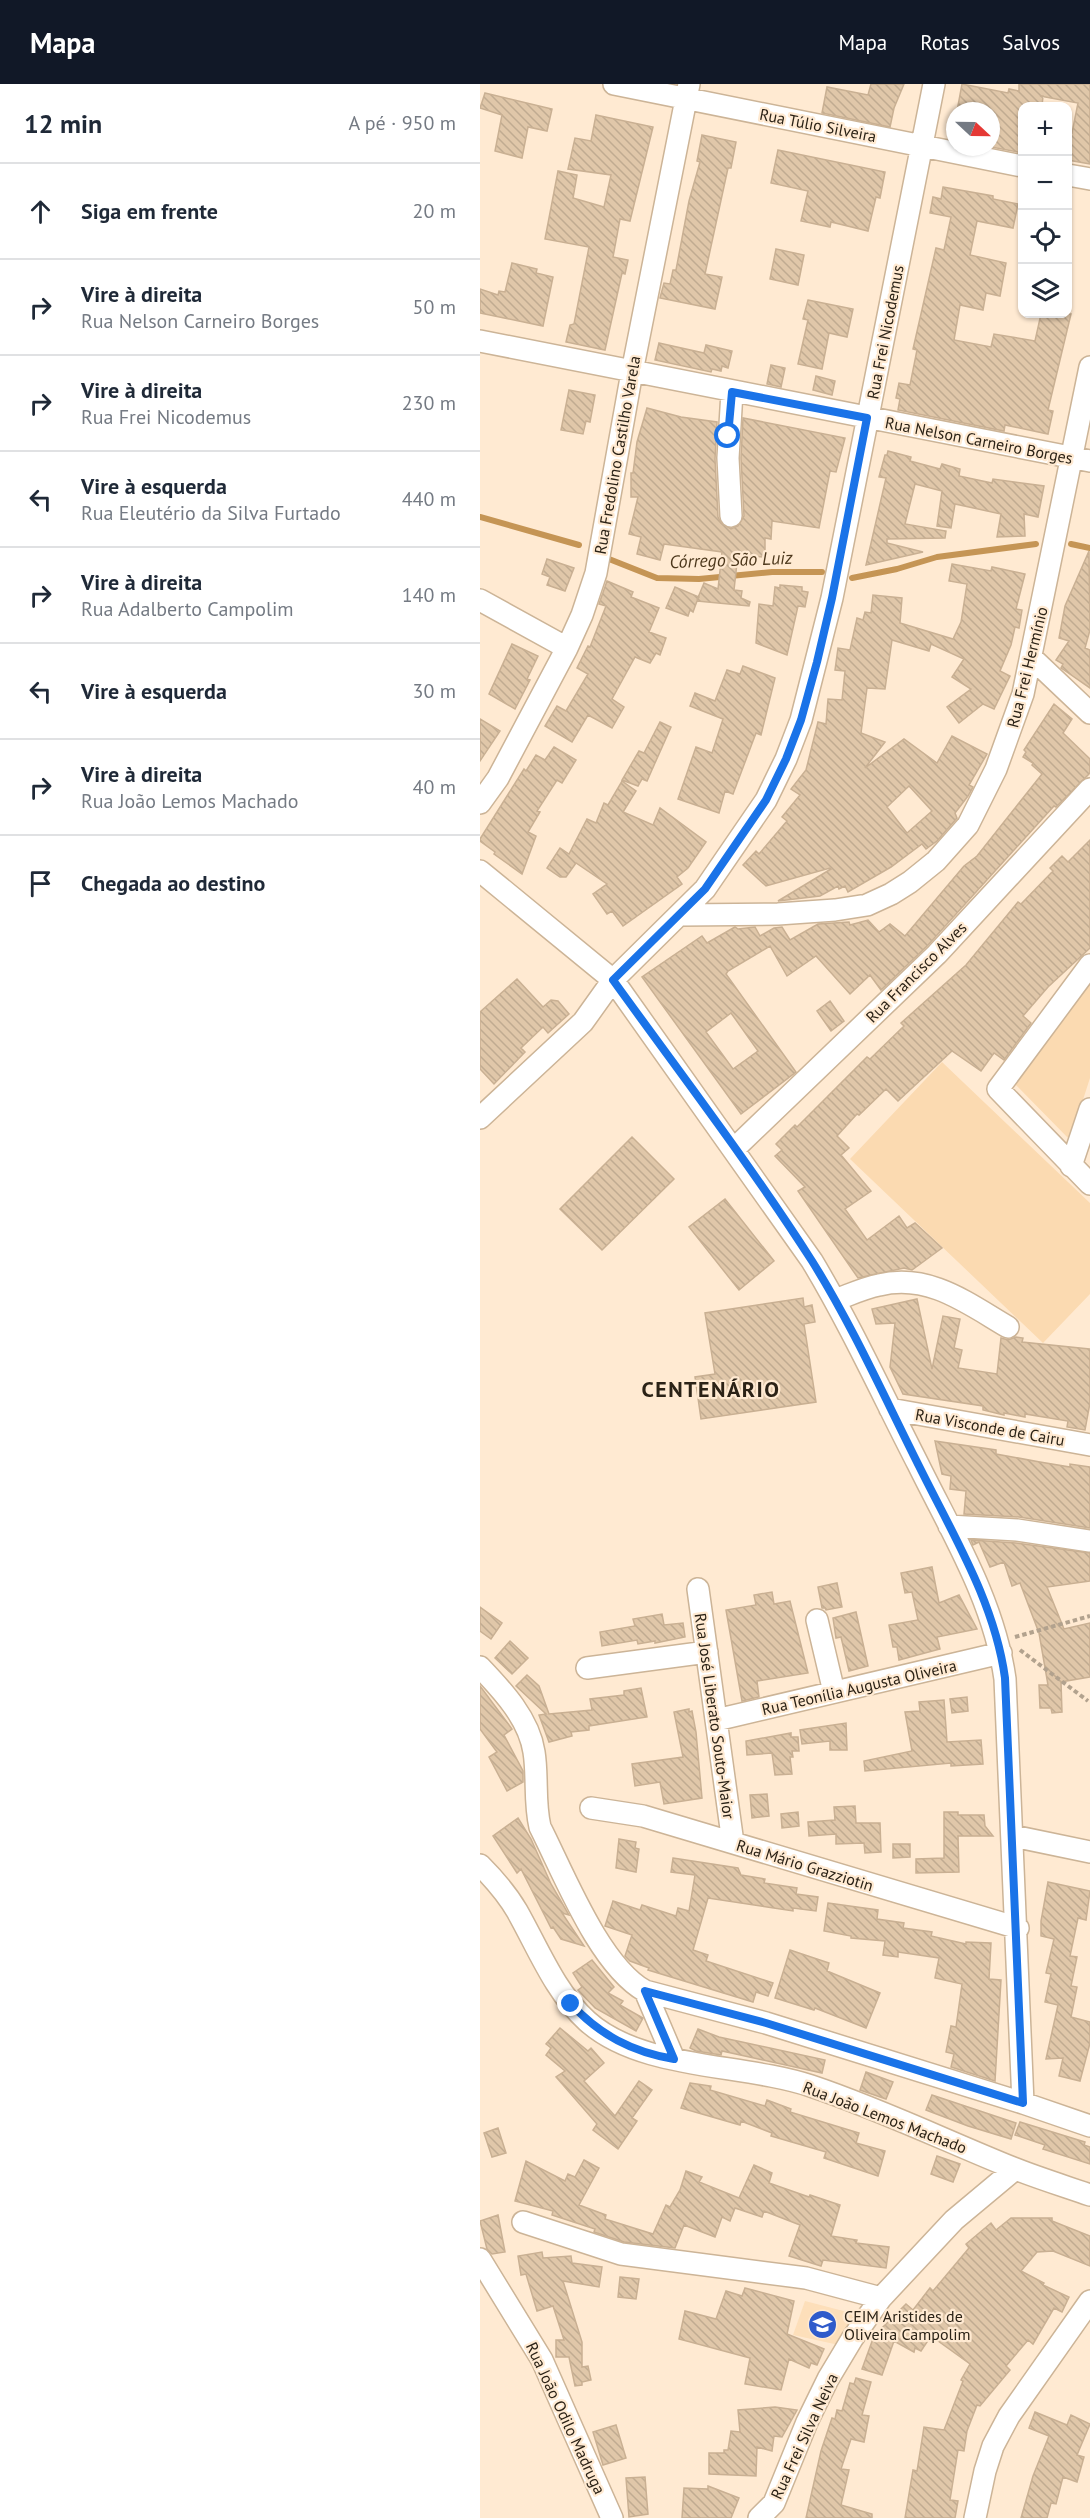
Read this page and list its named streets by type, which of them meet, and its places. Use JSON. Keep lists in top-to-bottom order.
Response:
{
  "streets": {
    "street": [
      "Rua Túlio Silveira",
      "Rua Frei Nicodemus",
      "Rua Nelson Carneiro Borges",
      "Rua Fredolino Castilho Varela",
      "Rua Frei Hermínio",
      "Rua Francisco Alves",
      "Rua Visconde de Cairu",
      "Rua Teonília Augusta Oliveira",
      "Rua José Liberato Souto-Maior",
      "Rua Mário Grazziotin",
      "Rua João Lemos Machado",
      "Rua João Odilo Madruga",
      "Rua Frei Silva Neiva"
    ]
  },
  "crossings": [
    ["Rua Túlio Silveira", "Rua Frei Nicodemus"],
    ["Rua Túlio Silveira", "Rua Fredolino Castilho Varela"],
    ["Rua Frei Nicodemus", "Rua Nelson Carneiro Borges"],
    ["Rua Frei Nicodemus", "Rua Frei Hermínio"],
    ["Rua Nelson Carneiro Borges", "Rua Fredolino Castilho Varela"],
    ["Rua Nelson Carneiro Borges", "Rua Frei Hermínio"],
    ["Rua Teonília Augusta Oliveira", "Rua José Liberato Souto-Maior"],
    ["Rua José Liberato Souto-Maior", "Rua Mário Grazziotin"],
    ["Rua João Lemos Machado", "Rua Frei Silva Neiva"]
  ],
  "districts": ["CENTENÁRIO"],
  "water": ["Córrego São Luiz"],
  "places": {
    "school or university": ["CEIM Aristides de Oliveira Campolim"]
  },
  "north": "right",
  "page": {
    "header": "Mapa",
    "nav": ["Mapa", "Rotas", "Salvos"],
    "heading": ["12 min", "A pé · 950 m"],
    "map_buttons": ["+", "−"],
    "list": [
      ["Siga em frente", "20 m"],
      ["Vire à direita", "Rua Nelson Carneiro Borges", "50 m"],
      ["Vire à direita", "Rua Frei Nicodemus", "230 m"],
      ["Vire à esquerda", "Rua Eleutério da Silva Furtado", "440 m"],
      ["Vire à direita", "Rua Adalberto Campolim", "140 m"],
      ["Vire à esquerda", "30 m"],
      ["Vire à direita", "Rua João Lemos Machado", "40 m"],
      "Chegada ao destino"
    ]
  }
}
